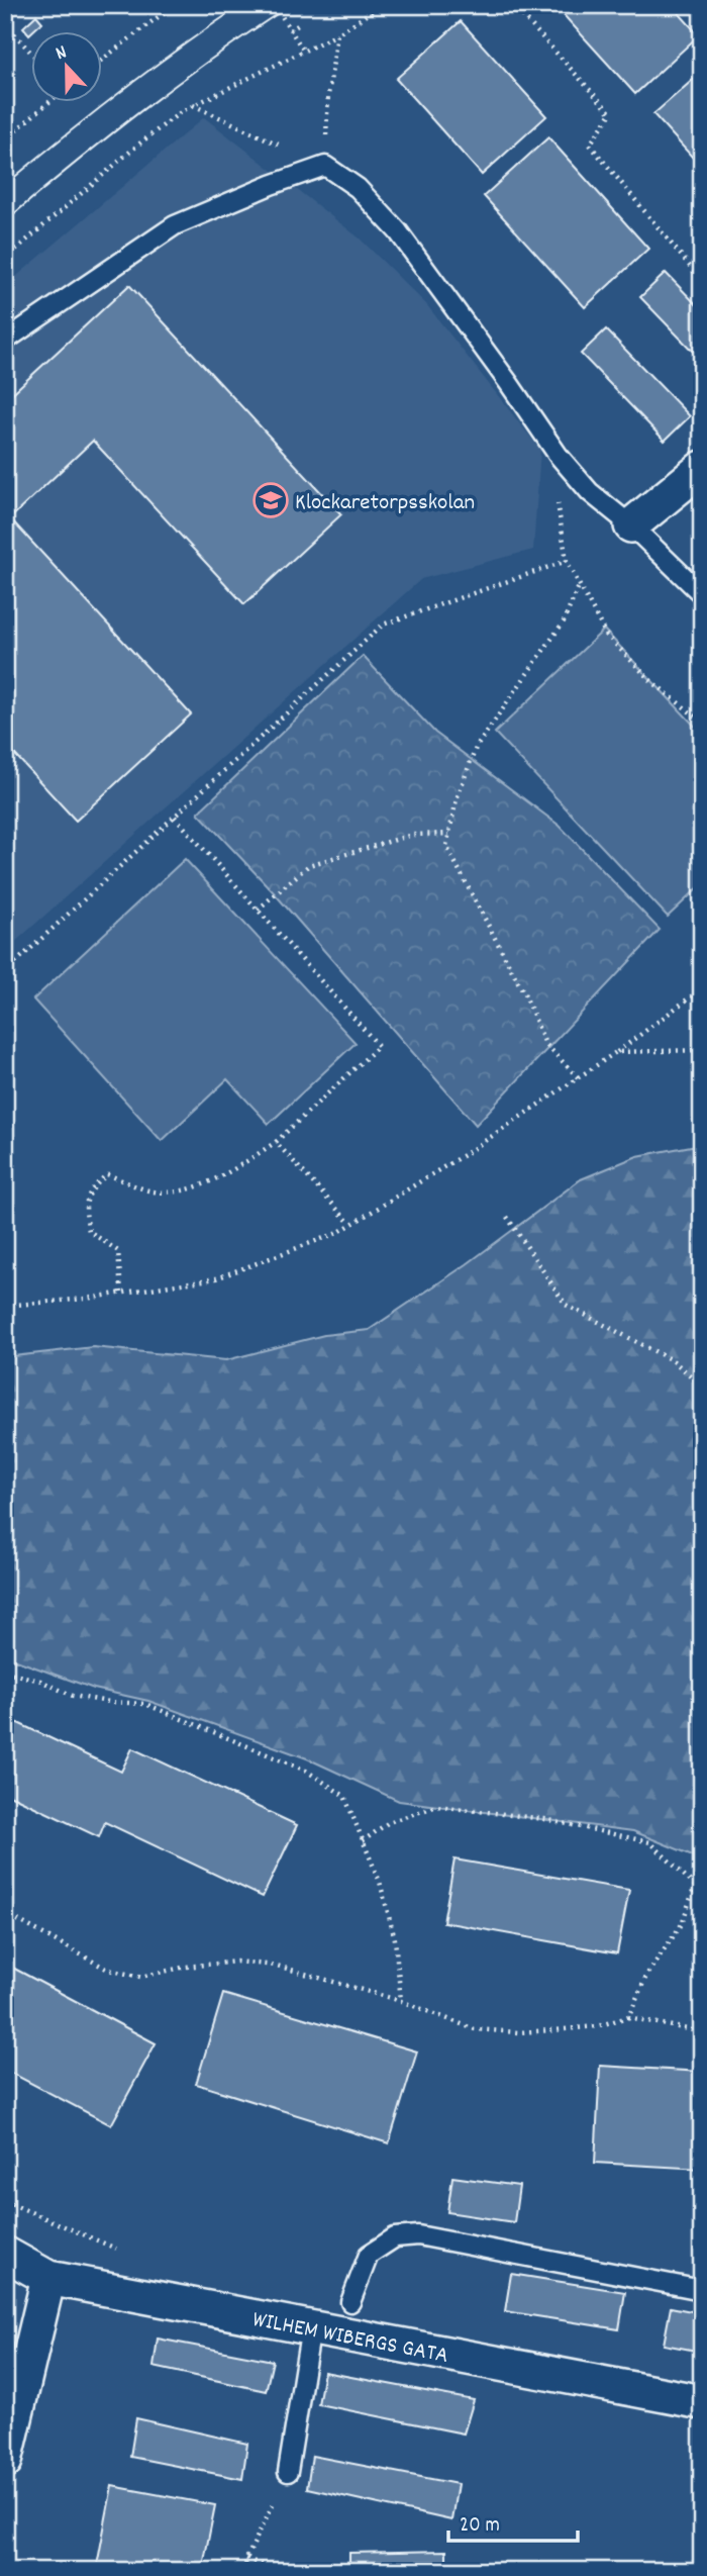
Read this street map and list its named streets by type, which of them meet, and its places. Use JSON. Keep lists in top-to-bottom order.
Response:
{
  "streets": {
    "street": ["WILHEM WIBERGS GATA"]
  },
  "places": {
    "school or university": ["Klockaretorpsskolan"]
  },
  "scale_bar": "20 m",
  "north": "top"
}
